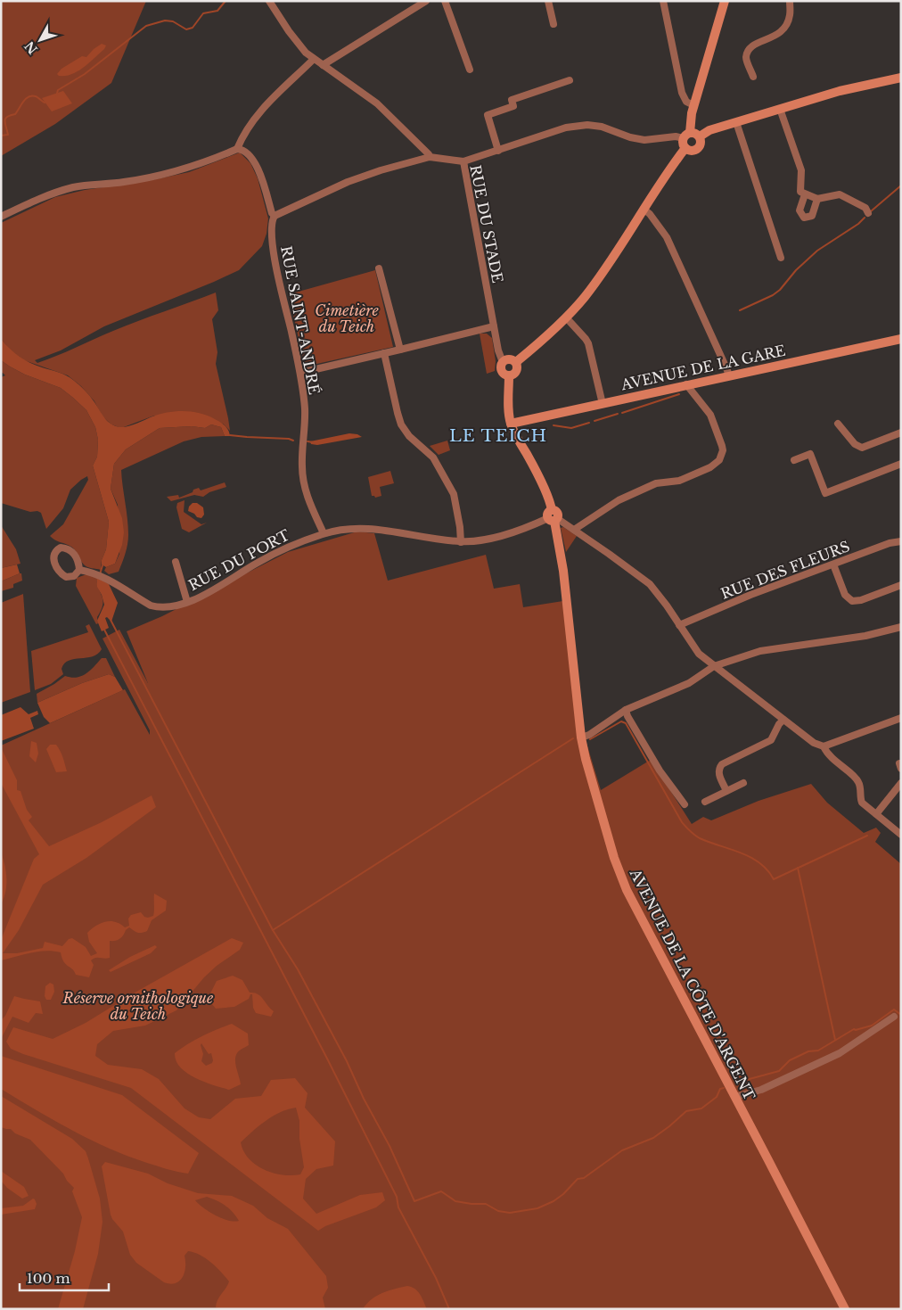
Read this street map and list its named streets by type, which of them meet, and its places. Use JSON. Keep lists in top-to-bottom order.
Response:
{
  "streets": {
    "main road": ["AVENUE DE LA GARE", "AVENUE DE LA CÔTE D'ARGENT"],
    "street": [
      "RUE DU STADE",
      "RUE SAINT-ANDRÉ",
      "RUE DU PORT",
      "RUE DES FLEURS"
    ]
  },
  "crossings": [
    ["RUE DU STADE", "AVENUE DE LA CÔTE D'ARGENT"],
    ["RUE SAINT-ANDRÉ", "RUE DU PORT"],
    ["AVENUE DE LA GARE", "AVENUE DE LA CÔTE D'ARGENT"],
    ["RUE DU PORT", "AVENUE DE LA CÔTE D'ARGENT"]
  ],
  "districts": ["LE TEICH"],
  "parks": ["Cimetière du Teich", "Réserve ornithologique du Teich"],
  "scale_bar": "100 m",
  "north": "bottom left"
}
